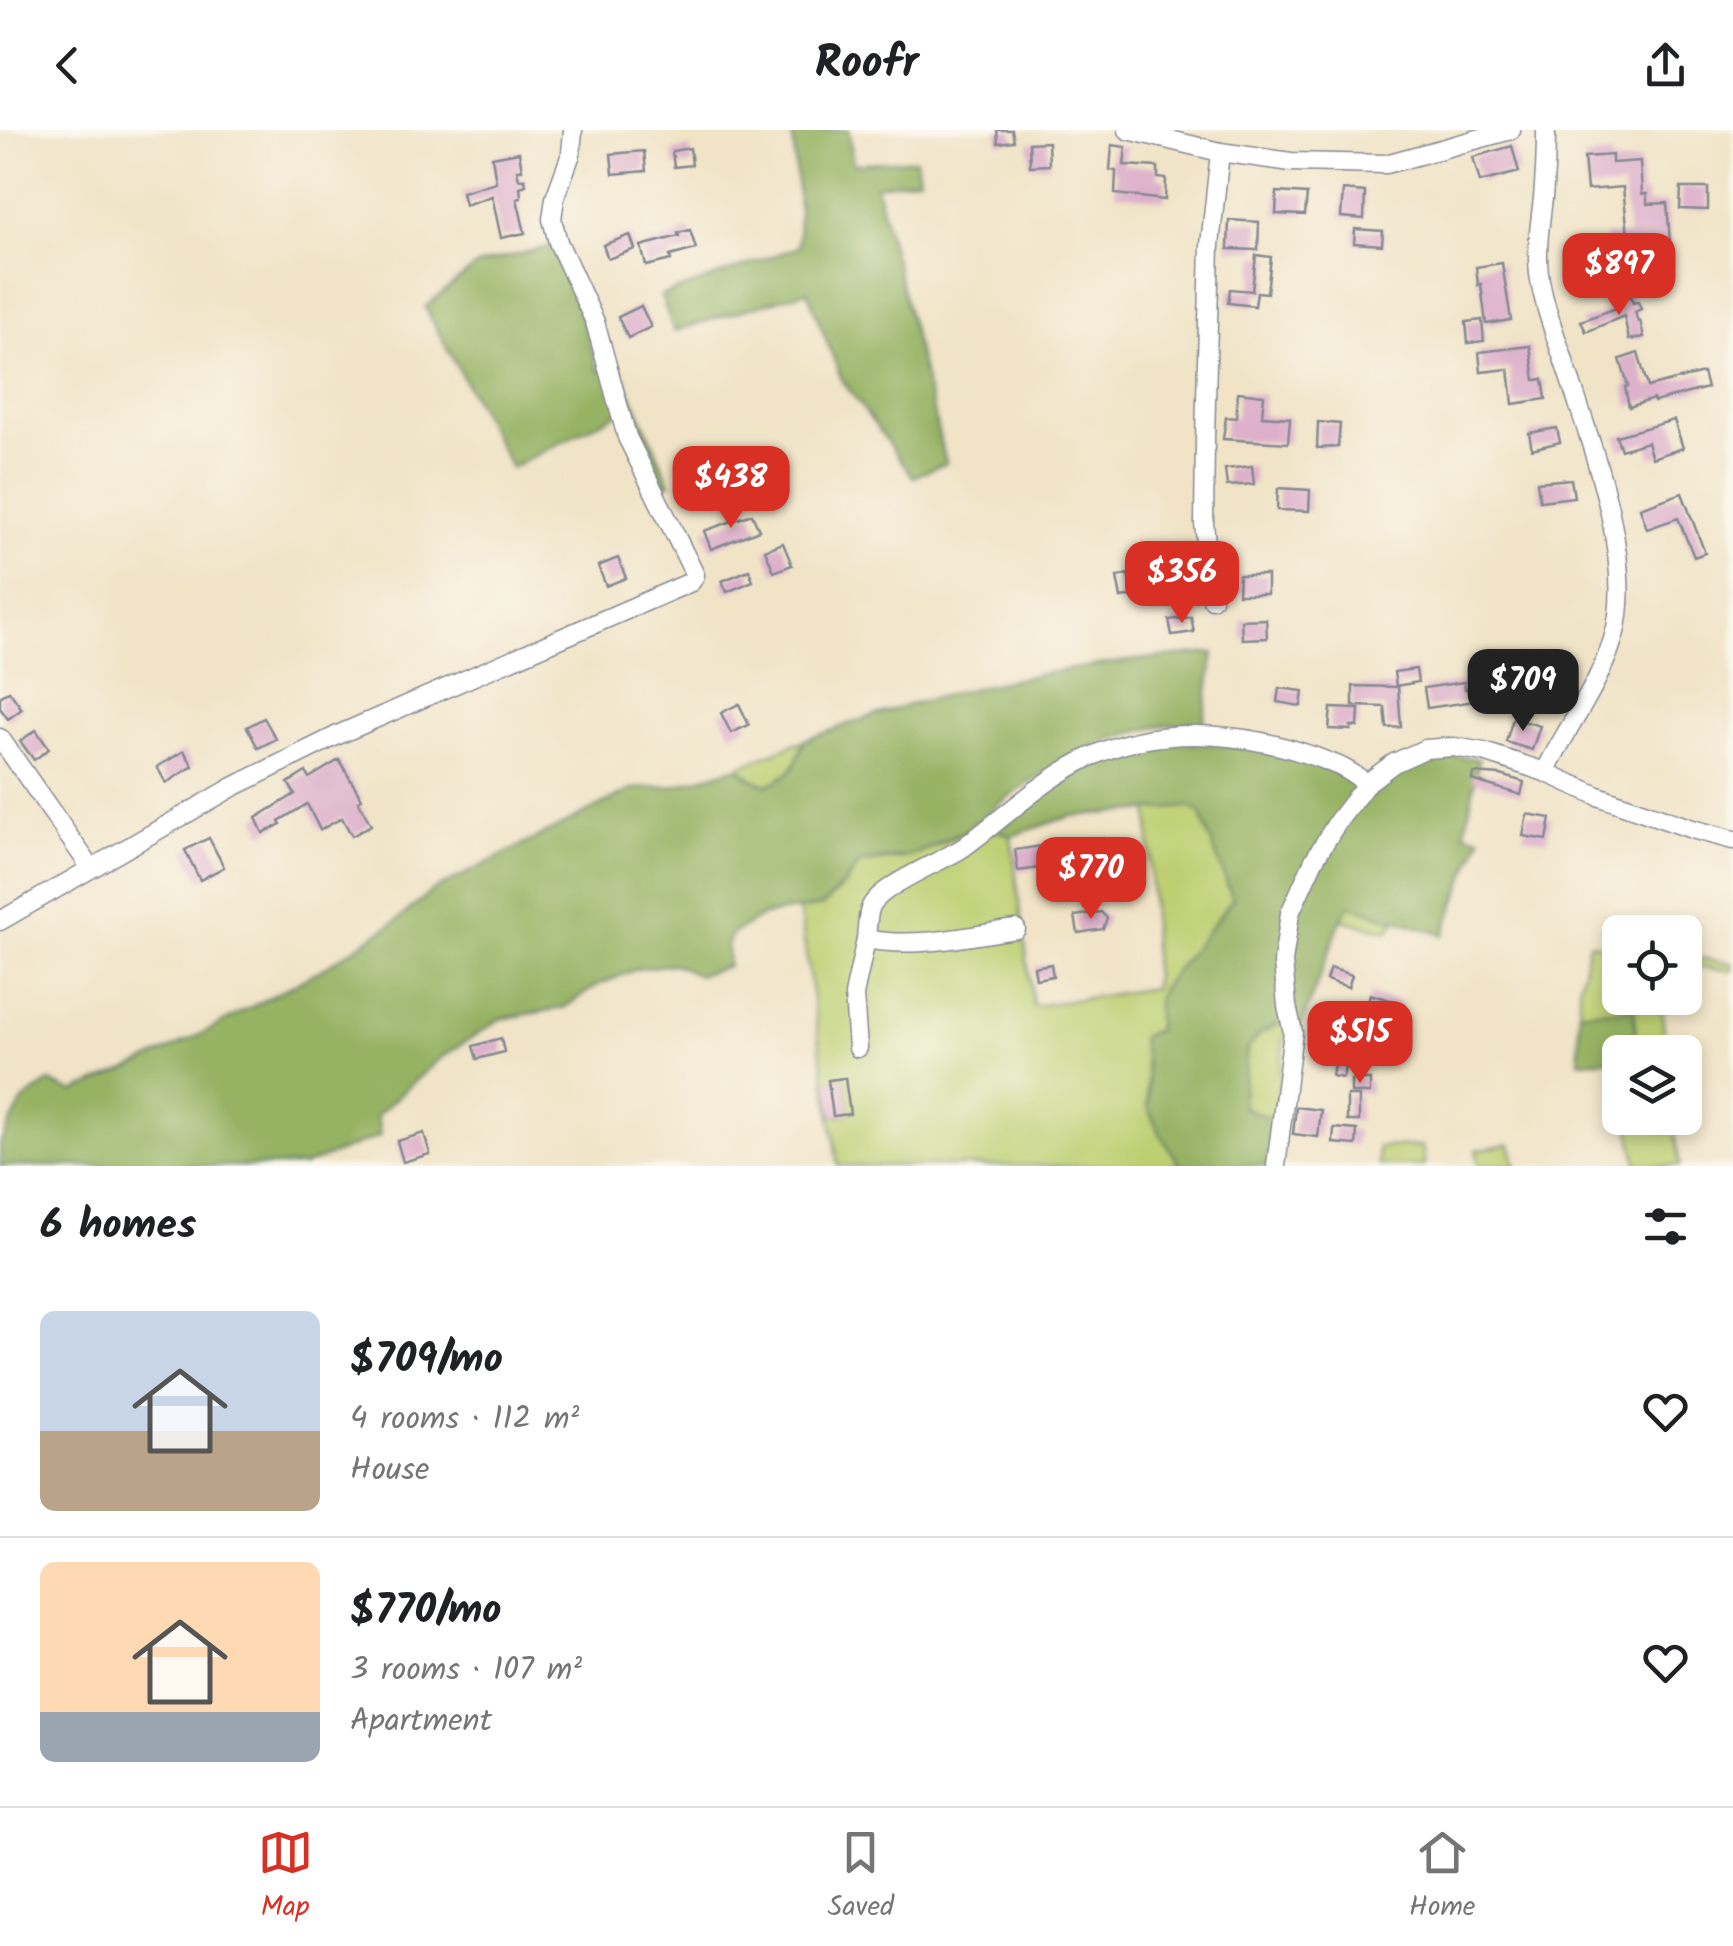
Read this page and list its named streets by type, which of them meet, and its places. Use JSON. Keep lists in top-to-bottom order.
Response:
{
  "page": {
    "header": "Roofr",
    "price": [
      "$897",
      "$438",
      "$356",
      "$709",
      "$770",
      "$515"
    ],
    "heading": "6 homes",
    "list": [
      {
        "name": "$709/mo",
        "note": "4 rooms · 112 m² · House"
      },
      {
        "name": "$770/mo",
        "note": "3 rooms · 107 m² · Apartment"
      }
    ],
    "tabs": ["Map", "Saved", "Home"]
  }
}
